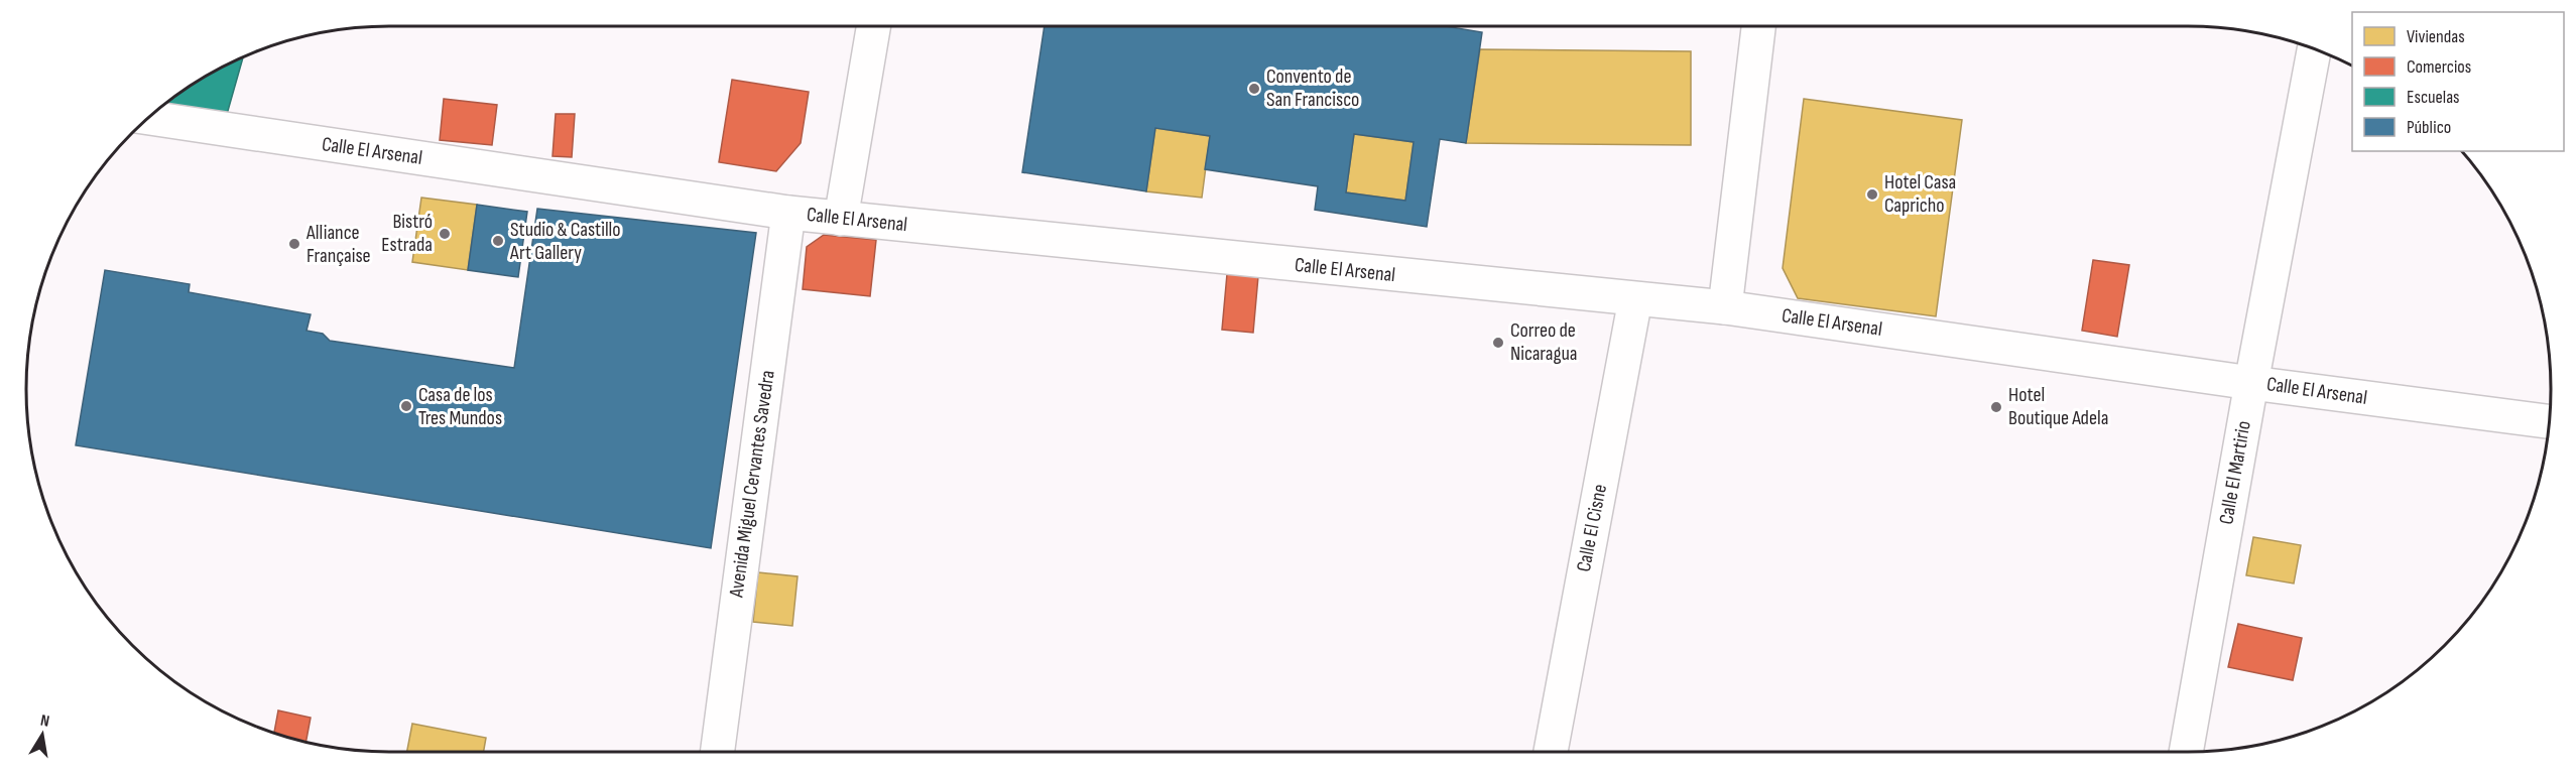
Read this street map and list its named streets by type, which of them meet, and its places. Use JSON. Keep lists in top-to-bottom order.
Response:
{
  "streets": {
    "street": [
      "Calle El Arsenal",
      "Calle El Martirio",
      "Avenida Miguel Cervantes Savedra",
      "Calle El Cisne"
    ]
  },
  "crossings": [
    ["Calle El Arsenal", "Calle El Martirio"],
    ["Calle El Arsenal", "Avenida Miguel Cervantes Savedra"],
    ["Calle El Arsenal", "Calle El Cisne"]
  ],
  "places": [
    "Convento de San Francisco",
    "Hotel Casa Capricho",
    "Bistró Estrada",
    "Studio & Castillo Art Gallery",
    "Alliance Française",
    "Correo de Nicaragua",
    "Casa de los Tres Mundos",
    "Hotel Boutique Adela"
  ],
  "legend": [
    "Viviendas",
    "Comercios",
    "Escuelas",
    "Público"
  ],
  "north": "top"
}
